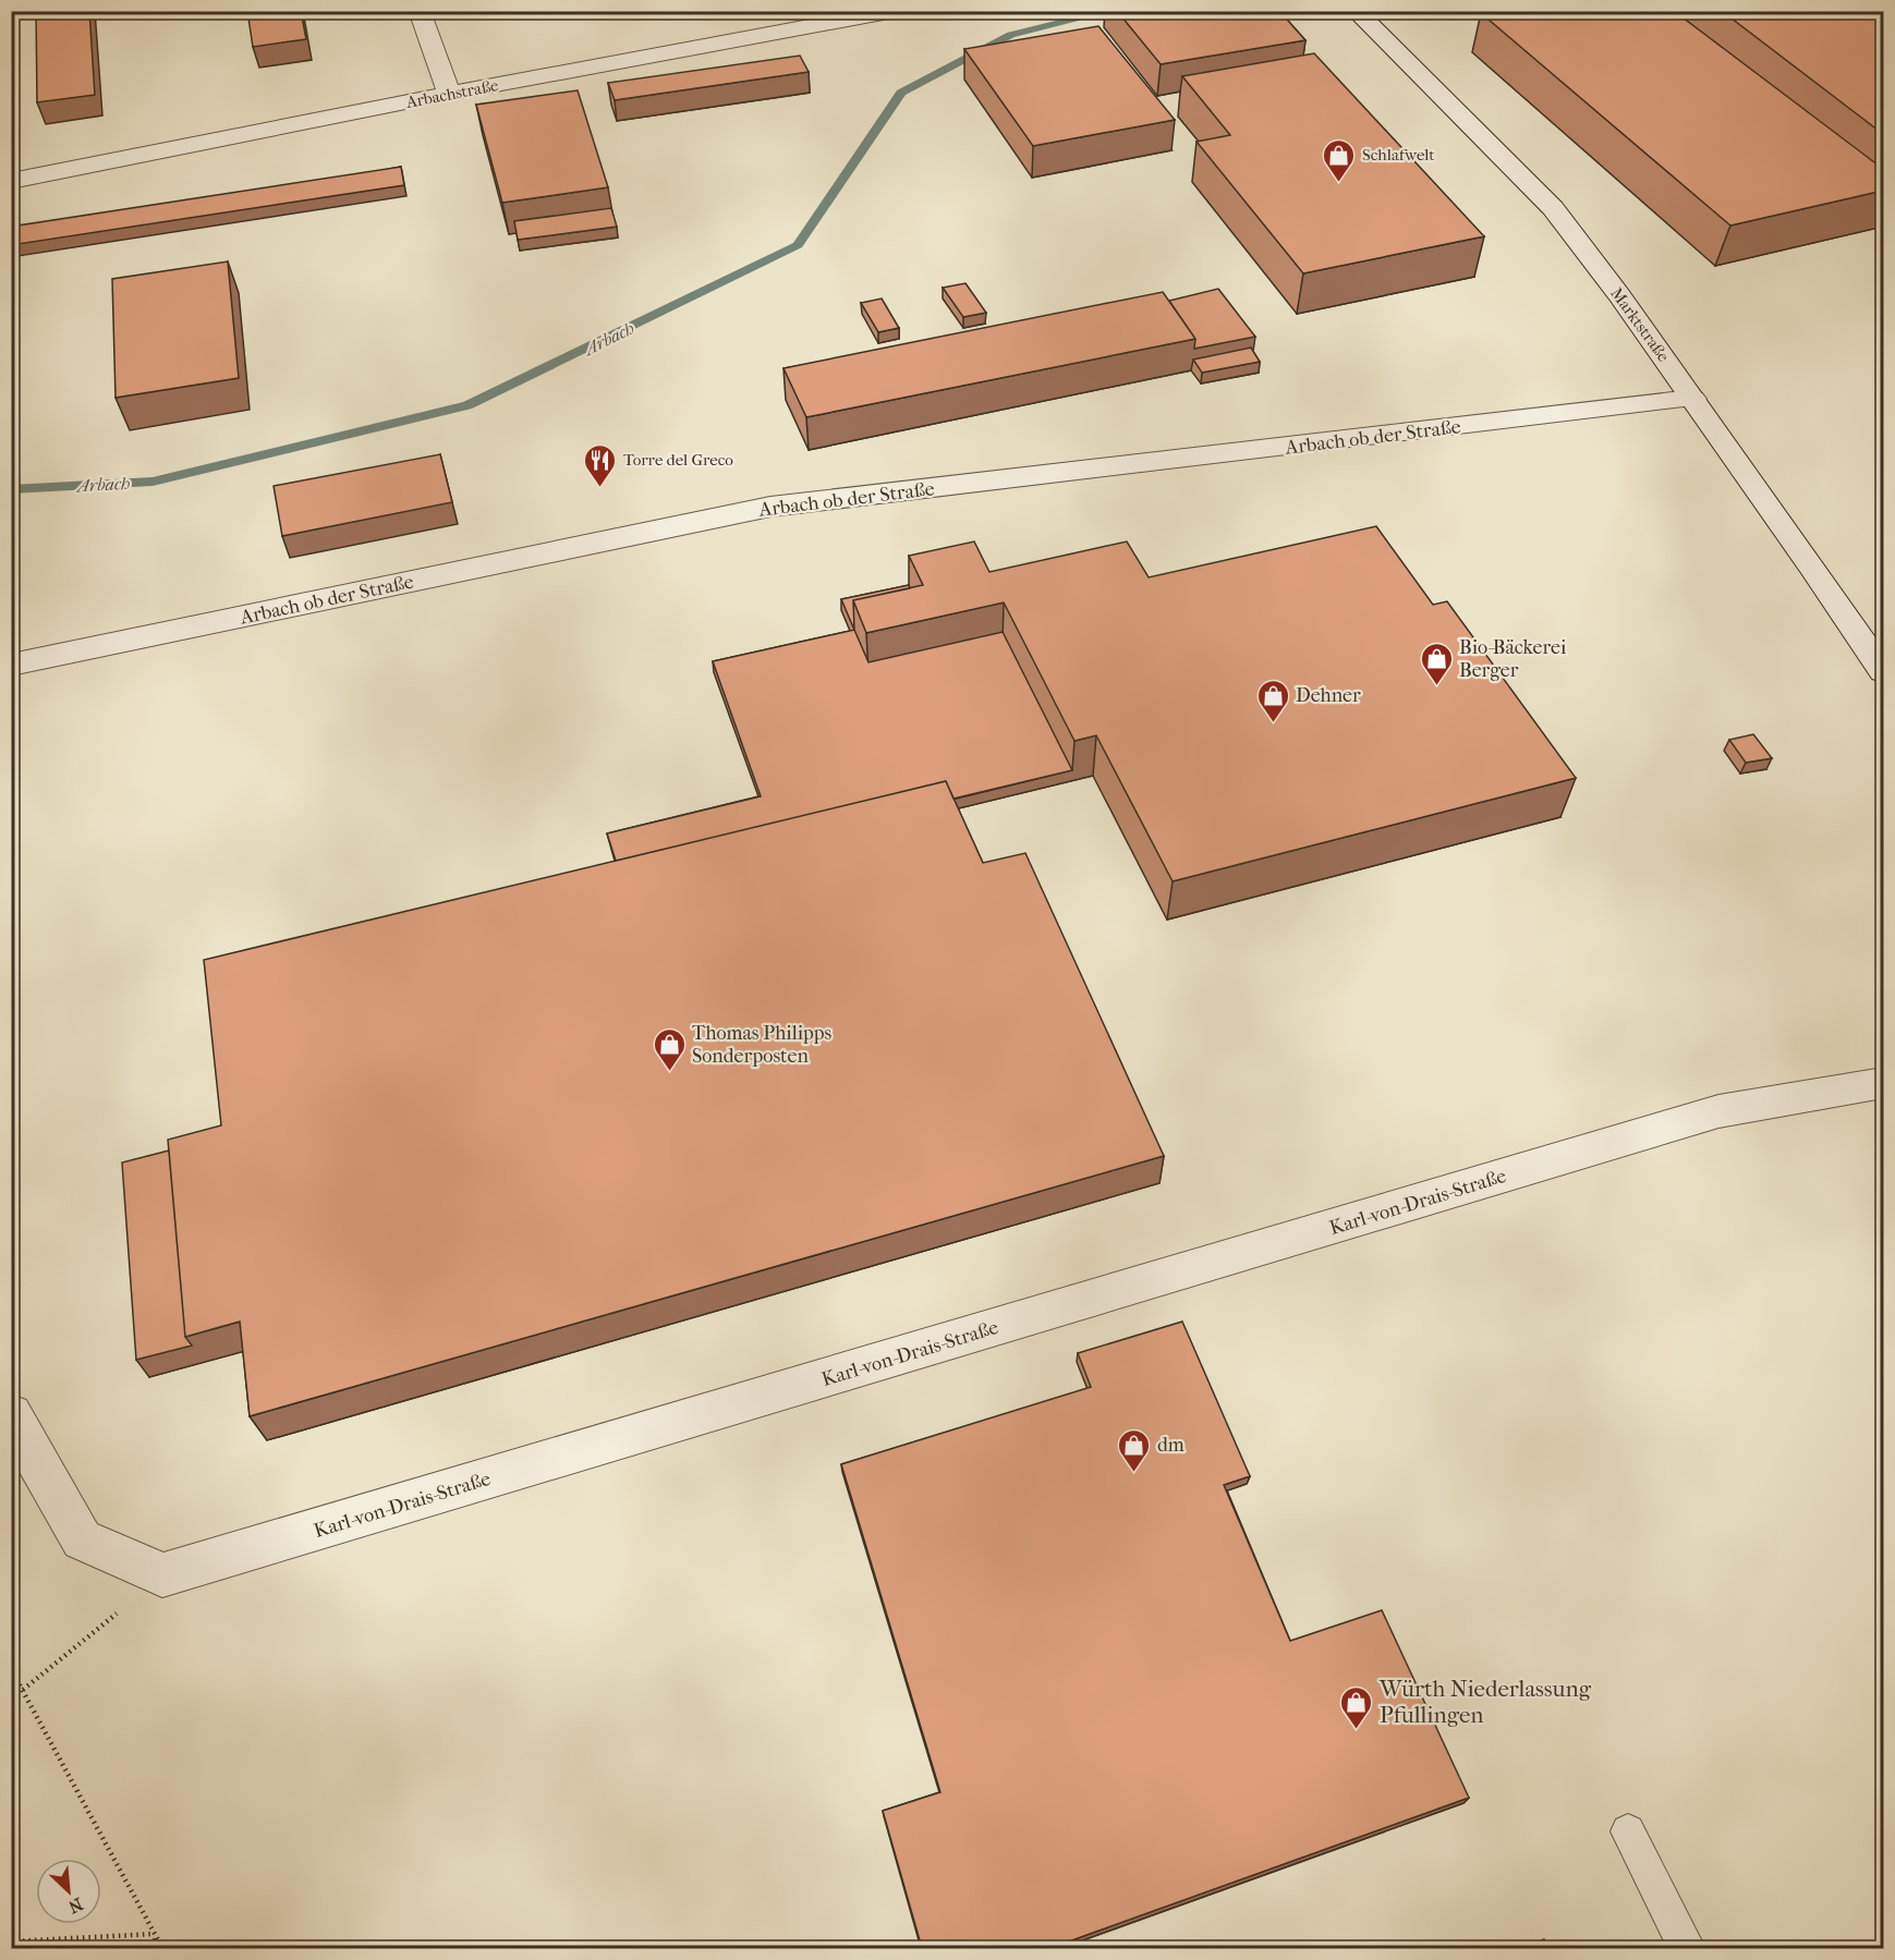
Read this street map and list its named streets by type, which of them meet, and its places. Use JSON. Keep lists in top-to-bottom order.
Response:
{
  "streets": {
    "street": [
      "Arbachstraße",
      "Marktstraße",
      "Arbach ob der Straße",
      "Karl-von-Drais-Straße"
    ]
  },
  "crossings": [
    ["Marktstraße", "Arbach ob der Straße"]
  ],
  "water": ["Arbach"],
  "places": {
    "shop": [
      "Schlafwelt",
      "Bio-Bäckerei Berger",
      "Dehner",
      "Thomas Philipps Sonderposten",
      "dm",
      "Würth Niederlassung Pfullingen"
    ],
    "restaurant": ["Torre del Greco"]
  },
  "north": "bottom right"
}
